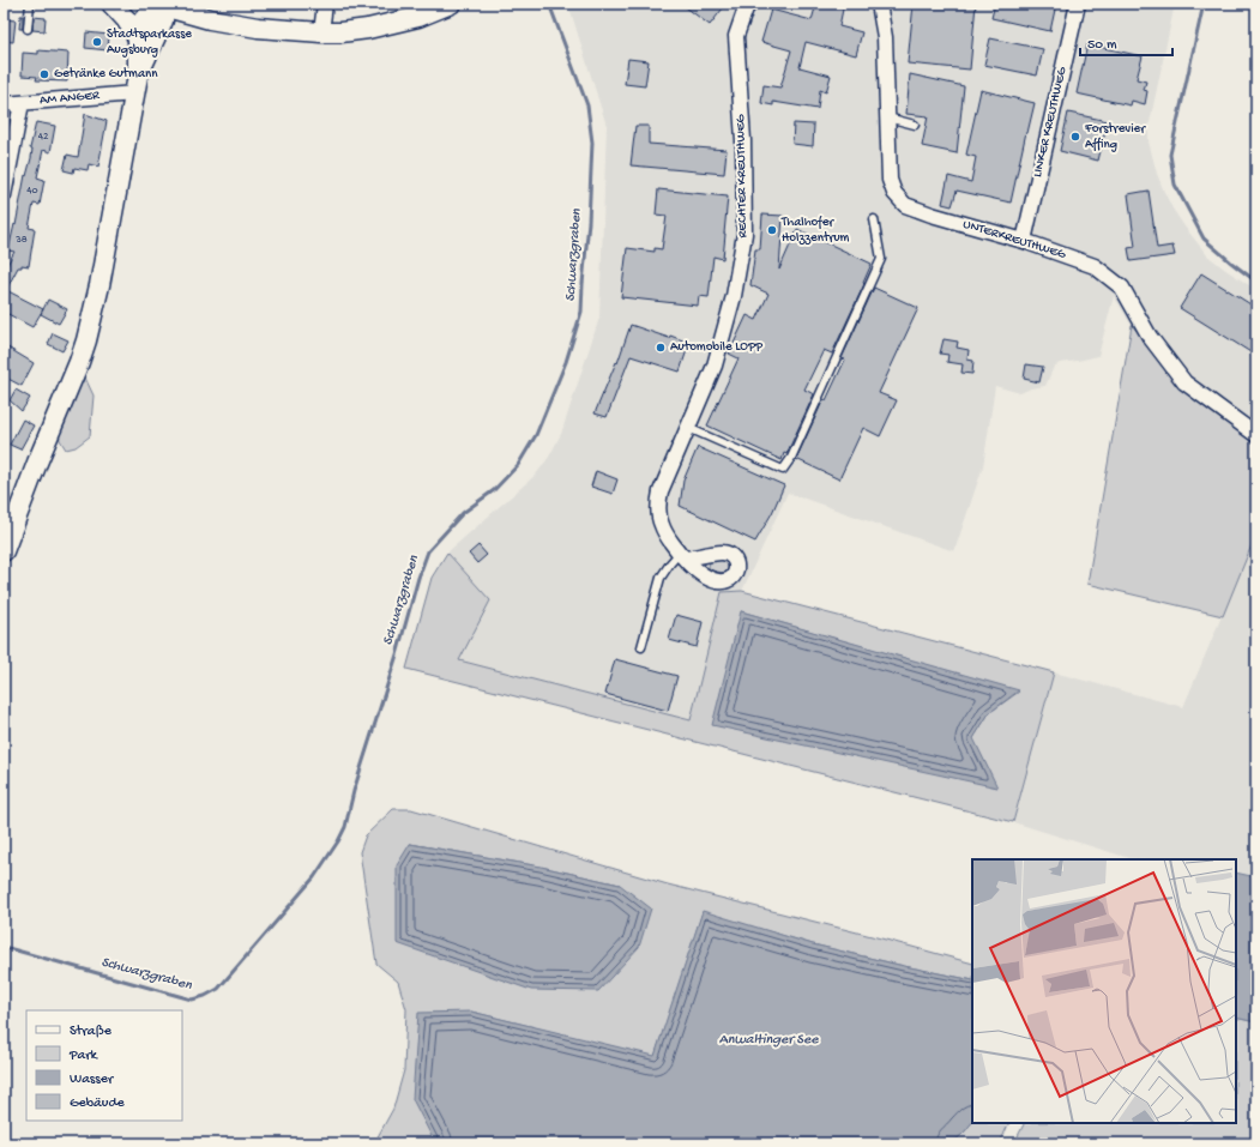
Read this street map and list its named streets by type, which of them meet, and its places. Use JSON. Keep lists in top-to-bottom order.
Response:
{
  "streets": {
    "street": [
      "AM ANGER",
      "LINKER KREUTHWEG",
      "RECHTER KREUTHWEG",
      "UNTERKREUTHWEG"
    ]
  },
  "crossings": [
    ["LINKER KREUTHWEG", "UNTERKREUTHWEG"]
  ],
  "water": ["Schwarzgraben", "Anwaltinger See"],
  "places": [
    "Stadtsparkasse Augsburg",
    "Getränke Gutmann",
    "Forstrevier Affing",
    "Thalhofer Holzzentrum",
    "Automobile LOPP"
  ],
  "house_numbers": ["42", "40", "38"],
  "legend": [
    "Straße",
    "Park",
    "Wasser",
    "Gebäude"
  ],
  "scale_bar": "50 m"
}
